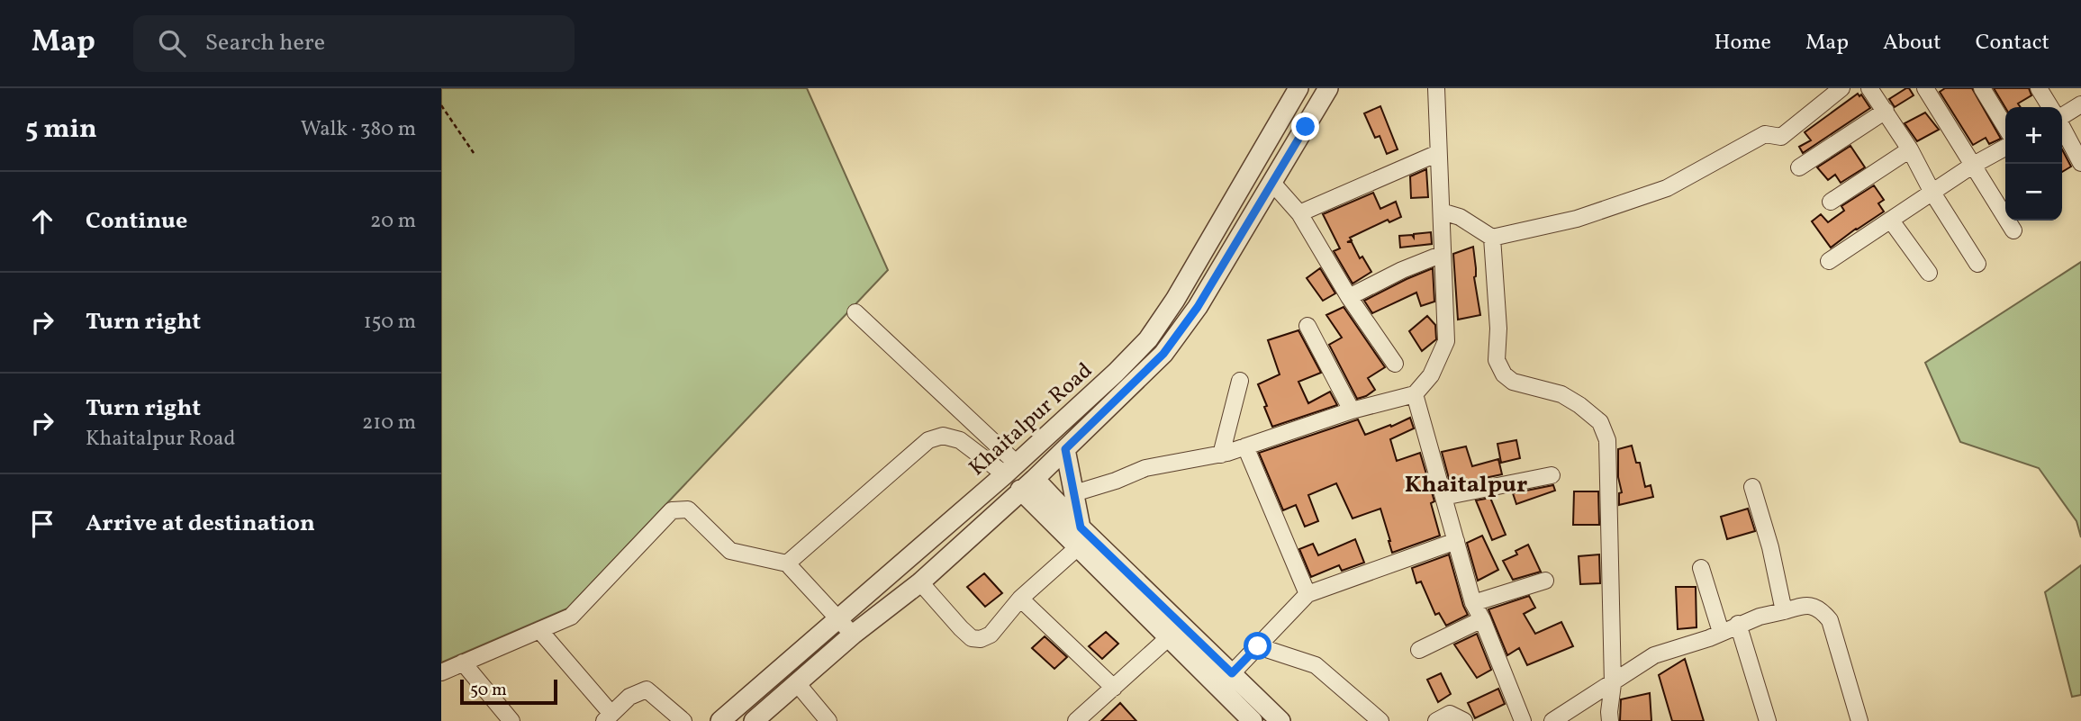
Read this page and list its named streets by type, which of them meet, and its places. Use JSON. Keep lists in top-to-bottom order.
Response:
{
  "streets": {
    "street": ["Khaitalpur Road"]
  },
  "districts": ["Khaitalpur"],
  "scale_bar": "50 m",
  "page": {
    "header": "Map",
    "search": "Search here",
    "nav": [
      "Home",
      "Map",
      "About",
      "Contact"
    ],
    "heading": ["5 min", "Walk · 380 m"],
    "map_buttons": ["+", "−"],
    "list": [
      ["Continue", "20 m"],
      ["Turn right", "150 m"],
      ["Turn right", "Khaitalpur Road", "210 m"],
      "Arrive at destination"
    ],
    "scale": "50 m"
  }
}
